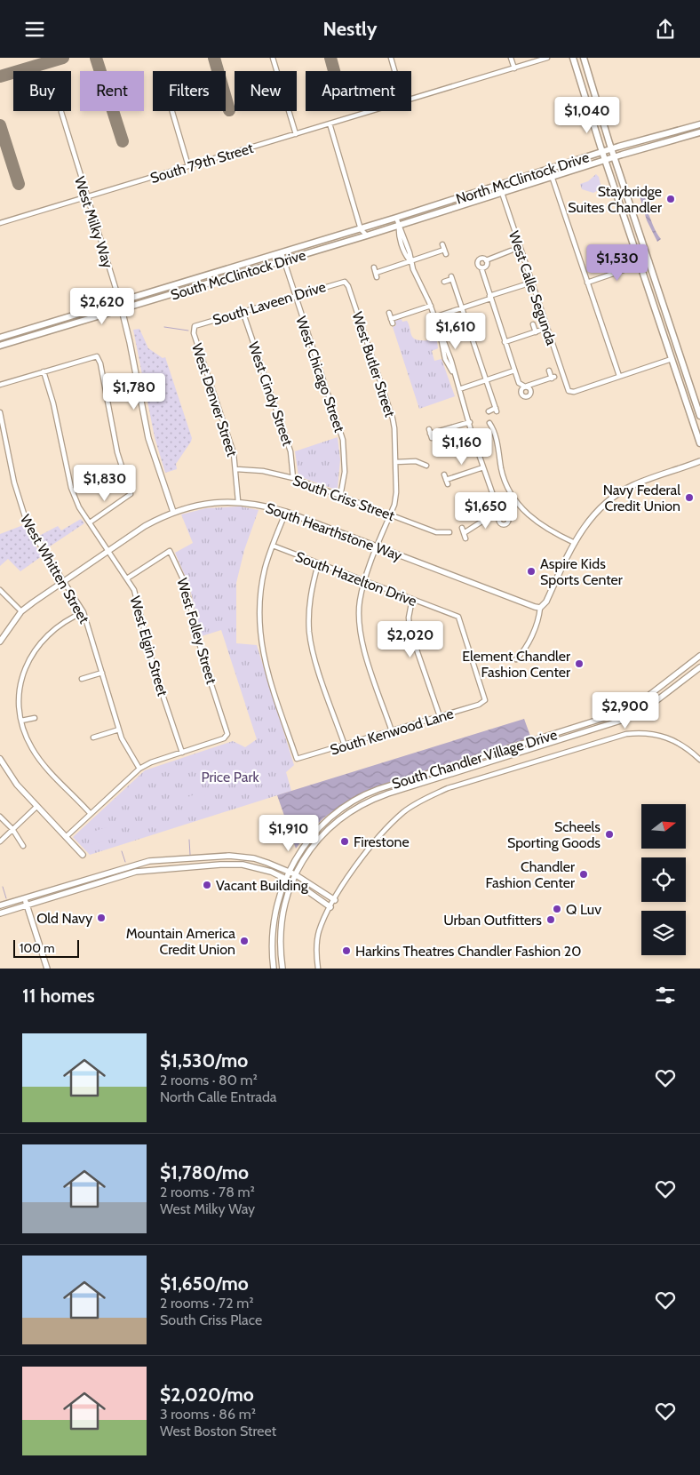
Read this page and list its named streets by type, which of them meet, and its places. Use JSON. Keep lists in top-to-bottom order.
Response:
{
  "streets": {
    "main road": ["North McClintock Drive", "South McClintock Drive"],
    "street": [
      "South 79th Street",
      "West Milky Way",
      "West Calle Segunda",
      "South Laveen Drive",
      "West Butler Street",
      "West Chicago Street",
      "West Cindy Street",
      "West Denver Street",
      "South Criss Street",
      "South Hearthstone Way",
      "West Whitten Street",
      "South Hazelton Drive",
      "West Folley Street",
      "West Elgin Street",
      "South Kenwood Lane",
      "South Chandler Village Drive"
    ]
  },
  "crossings": [
    ["South 79th Street", "West Milky Way"],
    ["North McClintock Drive", "South McClintock Drive"],
    ["North McClintock Drive", "West Calle Segunda"],
    ["West Milky Way", "South McClintock Drive"],
    ["West Milky Way", "South Hearthstone Way"],
    ["South McClintock Drive", "West Chicago Street"],
    ["South Laveen Drive", "West Butler Street"],
    ["South Laveen Drive", "West Chicago Street"],
    ["South Laveen Drive", "West Cindy Street"],
    ["South Laveen Drive", "West Denver Street"],
    ["West Butler Street", "South Criss Street"],
    ["West Butler Street", "South Hearthstone Way"],
    ["West Butler Street", "South Hazelton Drive"],
    ["West Butler Street", "South Kenwood Lane"],
    ["West Chicago Street", "South Criss Street"],
    ["West Cindy Street", "South Criss Street"],
    ["West Denver Street", "South Criss Street"],
    ["West Denver Street", "South Hearthstone Way"],
    ["South Hearthstone Way", "West Whitten Street"],
    ["South Hearthstone Way", "West Elgin Street"],
    ["South Hazelton Drive", "South Kenwood Lane"],
    ["West Folley Street", "West Elgin Street"]
  ],
  "parks": ["Price Park"],
  "places": [
    "Staybridge Suites Chandler",
    "Navy Federal Credit Union",
    "Aspire Kids Sports Center",
    "Element Chandler Fashion Center",
    "Scheels Sporting Goods",
    "Firestone",
    "Chandler Fashion Center",
    "Vacant Building",
    "Q Luv",
    "Old Navy",
    "Urban Outfitters",
    "Mountain America Credit Union",
    "Harkins Theatres Chandler Fashion 20"
  ],
  "scale_bar": "100 m",
  "north": "right",
  "page": {
    "header": "Nestly",
    "chip": [
      "Buy",
      "Rent",
      "Filters",
      "New",
      "Apartment"
    ],
    "price": [
      "$1,040",
      "$1,530",
      "$2,620",
      "$1,610",
      "$1,780",
      "$1,160",
      "$1,830",
      "$1,650",
      "$2,020",
      "$2,900",
      "$1,910"
    ],
    "scale": "100 m",
    "heading": "11 homes",
    "list": [
      {
        "name": "$1,530/mo",
        "note": "2 rooms · 80 m² · North Calle Entrada"
      },
      {
        "name": "$1,780/mo",
        "note": "2 rooms · 78 m² · West Milky Way"
      },
      {
        "name": "$1,650/mo",
        "note": "2 rooms · 72 m² · South Criss Place"
      },
      {
        "name": "$2,020/mo",
        "note": "3 rooms · 86 m² · West Boston Street"
      }
    ]
  }
}
